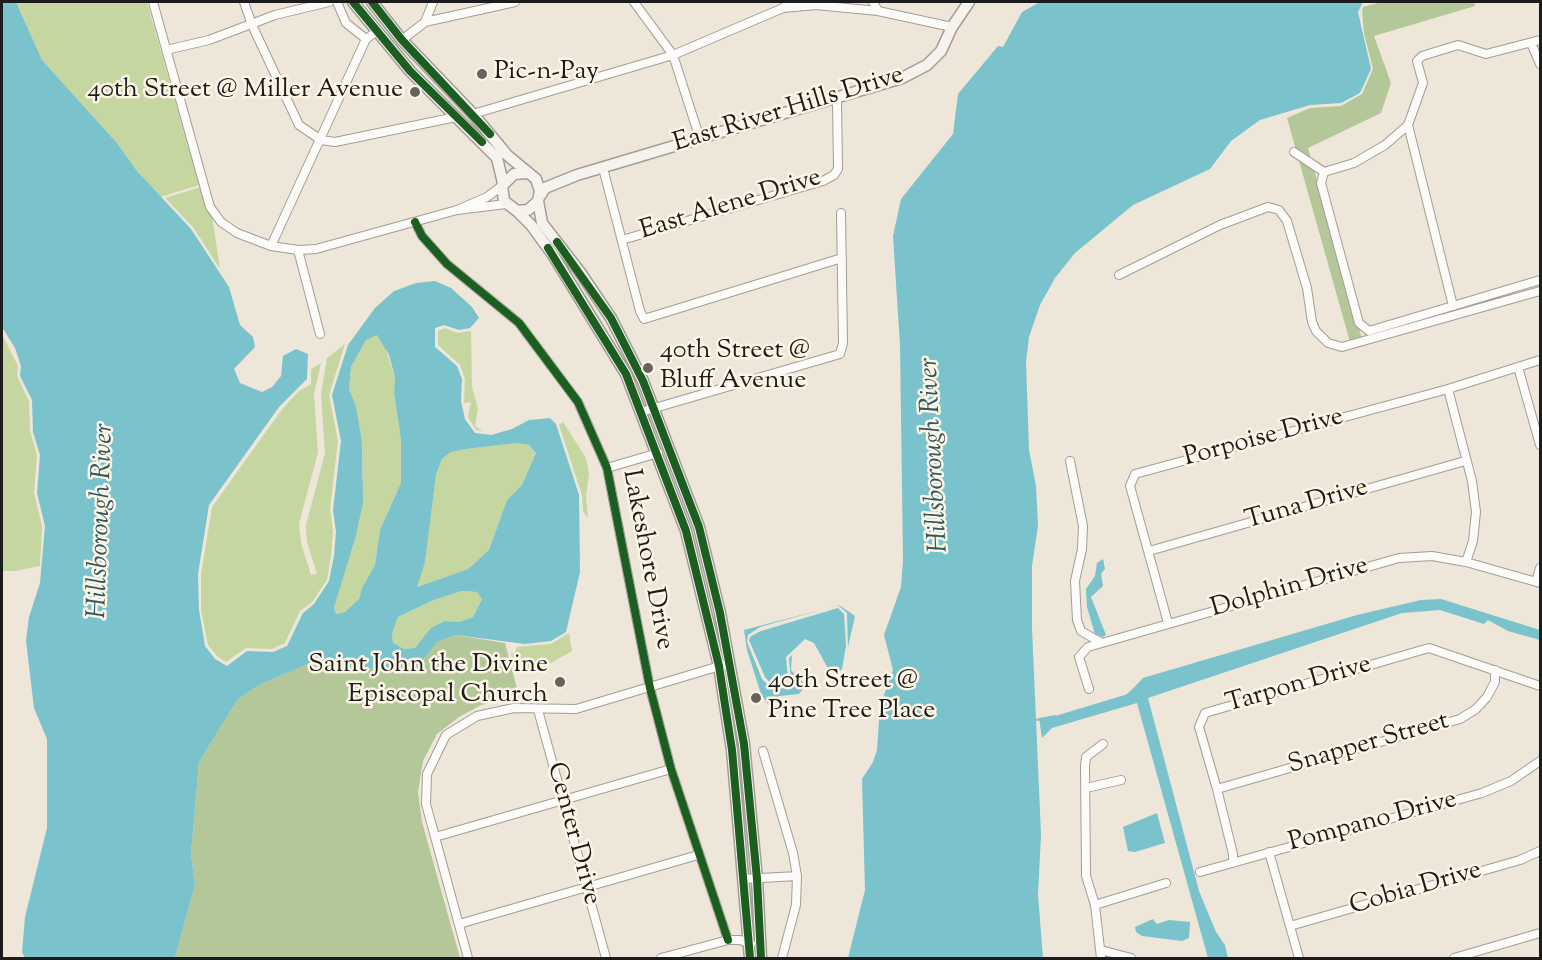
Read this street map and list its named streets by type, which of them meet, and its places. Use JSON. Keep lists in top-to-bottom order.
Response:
{
  "streets": {
    "main road": ["East River Hills Drive"],
    "street": [
      "East Alene Drive",
      "Porpoise Drive",
      "Tuna Drive",
      "Lakeshore Drive",
      "Dolphin Drive",
      "Tarpon Drive",
      "Snapper Street",
      "Pompano Drive",
      "Center Drive",
      "Cobia Drive"
    ]
  },
  "crossings": [
    ["East River Hills Drive", "East Alene Drive"],
    ["Porpoise Drive", "Tuna Drive"],
    ["Porpoise Drive", "Dolphin Drive"],
    ["Lakeshore Drive", "Center Drive"],
    ["Tarpon Drive", "Snapper Street"],
    ["Tarpon Drive", "Pompano Drive"]
  ],
  "water": ["Hillsborough River"],
  "places": [
    "Pic-n-Pay",
    "40th Street @ Miller Avenue",
    "40th Street @ Bluff Avenue",
    "Saint John the Divine Episcopal Church",
    "40th Street @ Pine Tree Place"
  ]
}
